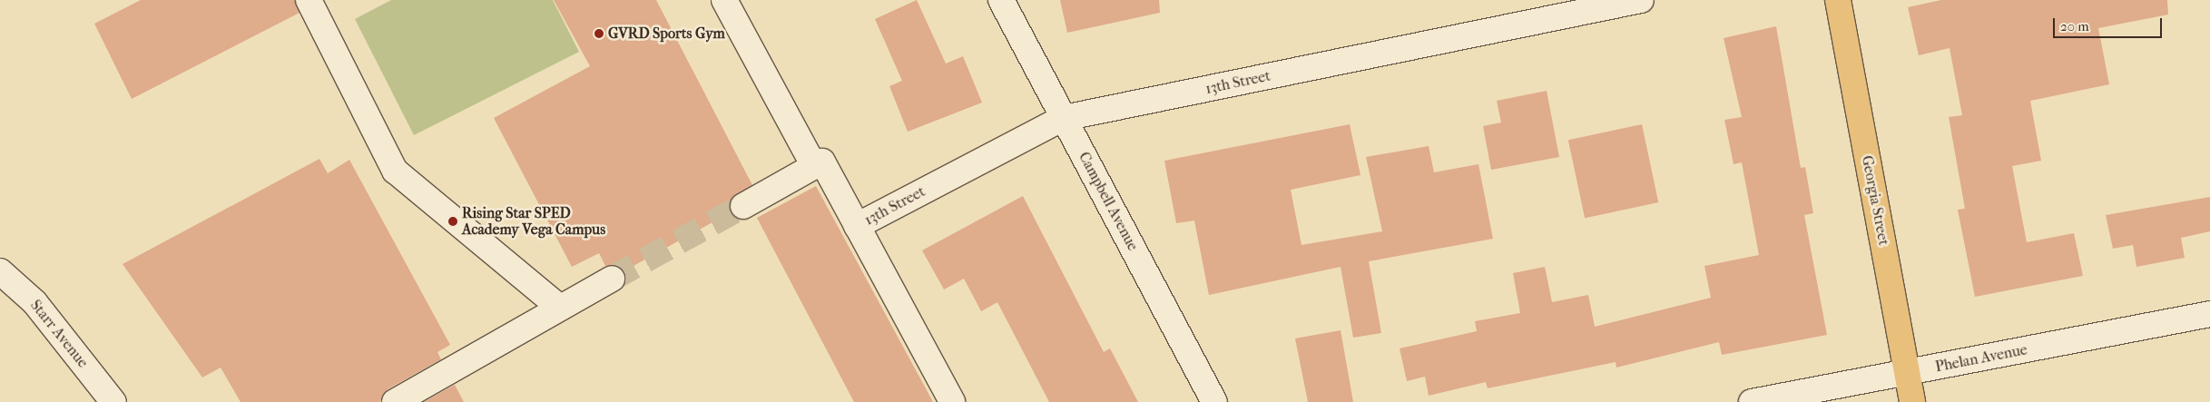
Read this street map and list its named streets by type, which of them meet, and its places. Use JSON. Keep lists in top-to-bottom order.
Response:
{
  "streets": {
    "main road": ["Georgia Street"],
    "street": [
      "13th Street",
      "Campbell Avenue",
      "Starr Avenue",
      "Phelan Avenue"
    ]
  },
  "crossings": [
    ["13th Street", "Campbell Avenue"],
    ["Georgia Street", "Phelan Avenue"]
  ],
  "places": ["GVRD Sports Gym", "Rising Star SPED Academy Vega Campus"],
  "scale_bar": "20 m"
}
